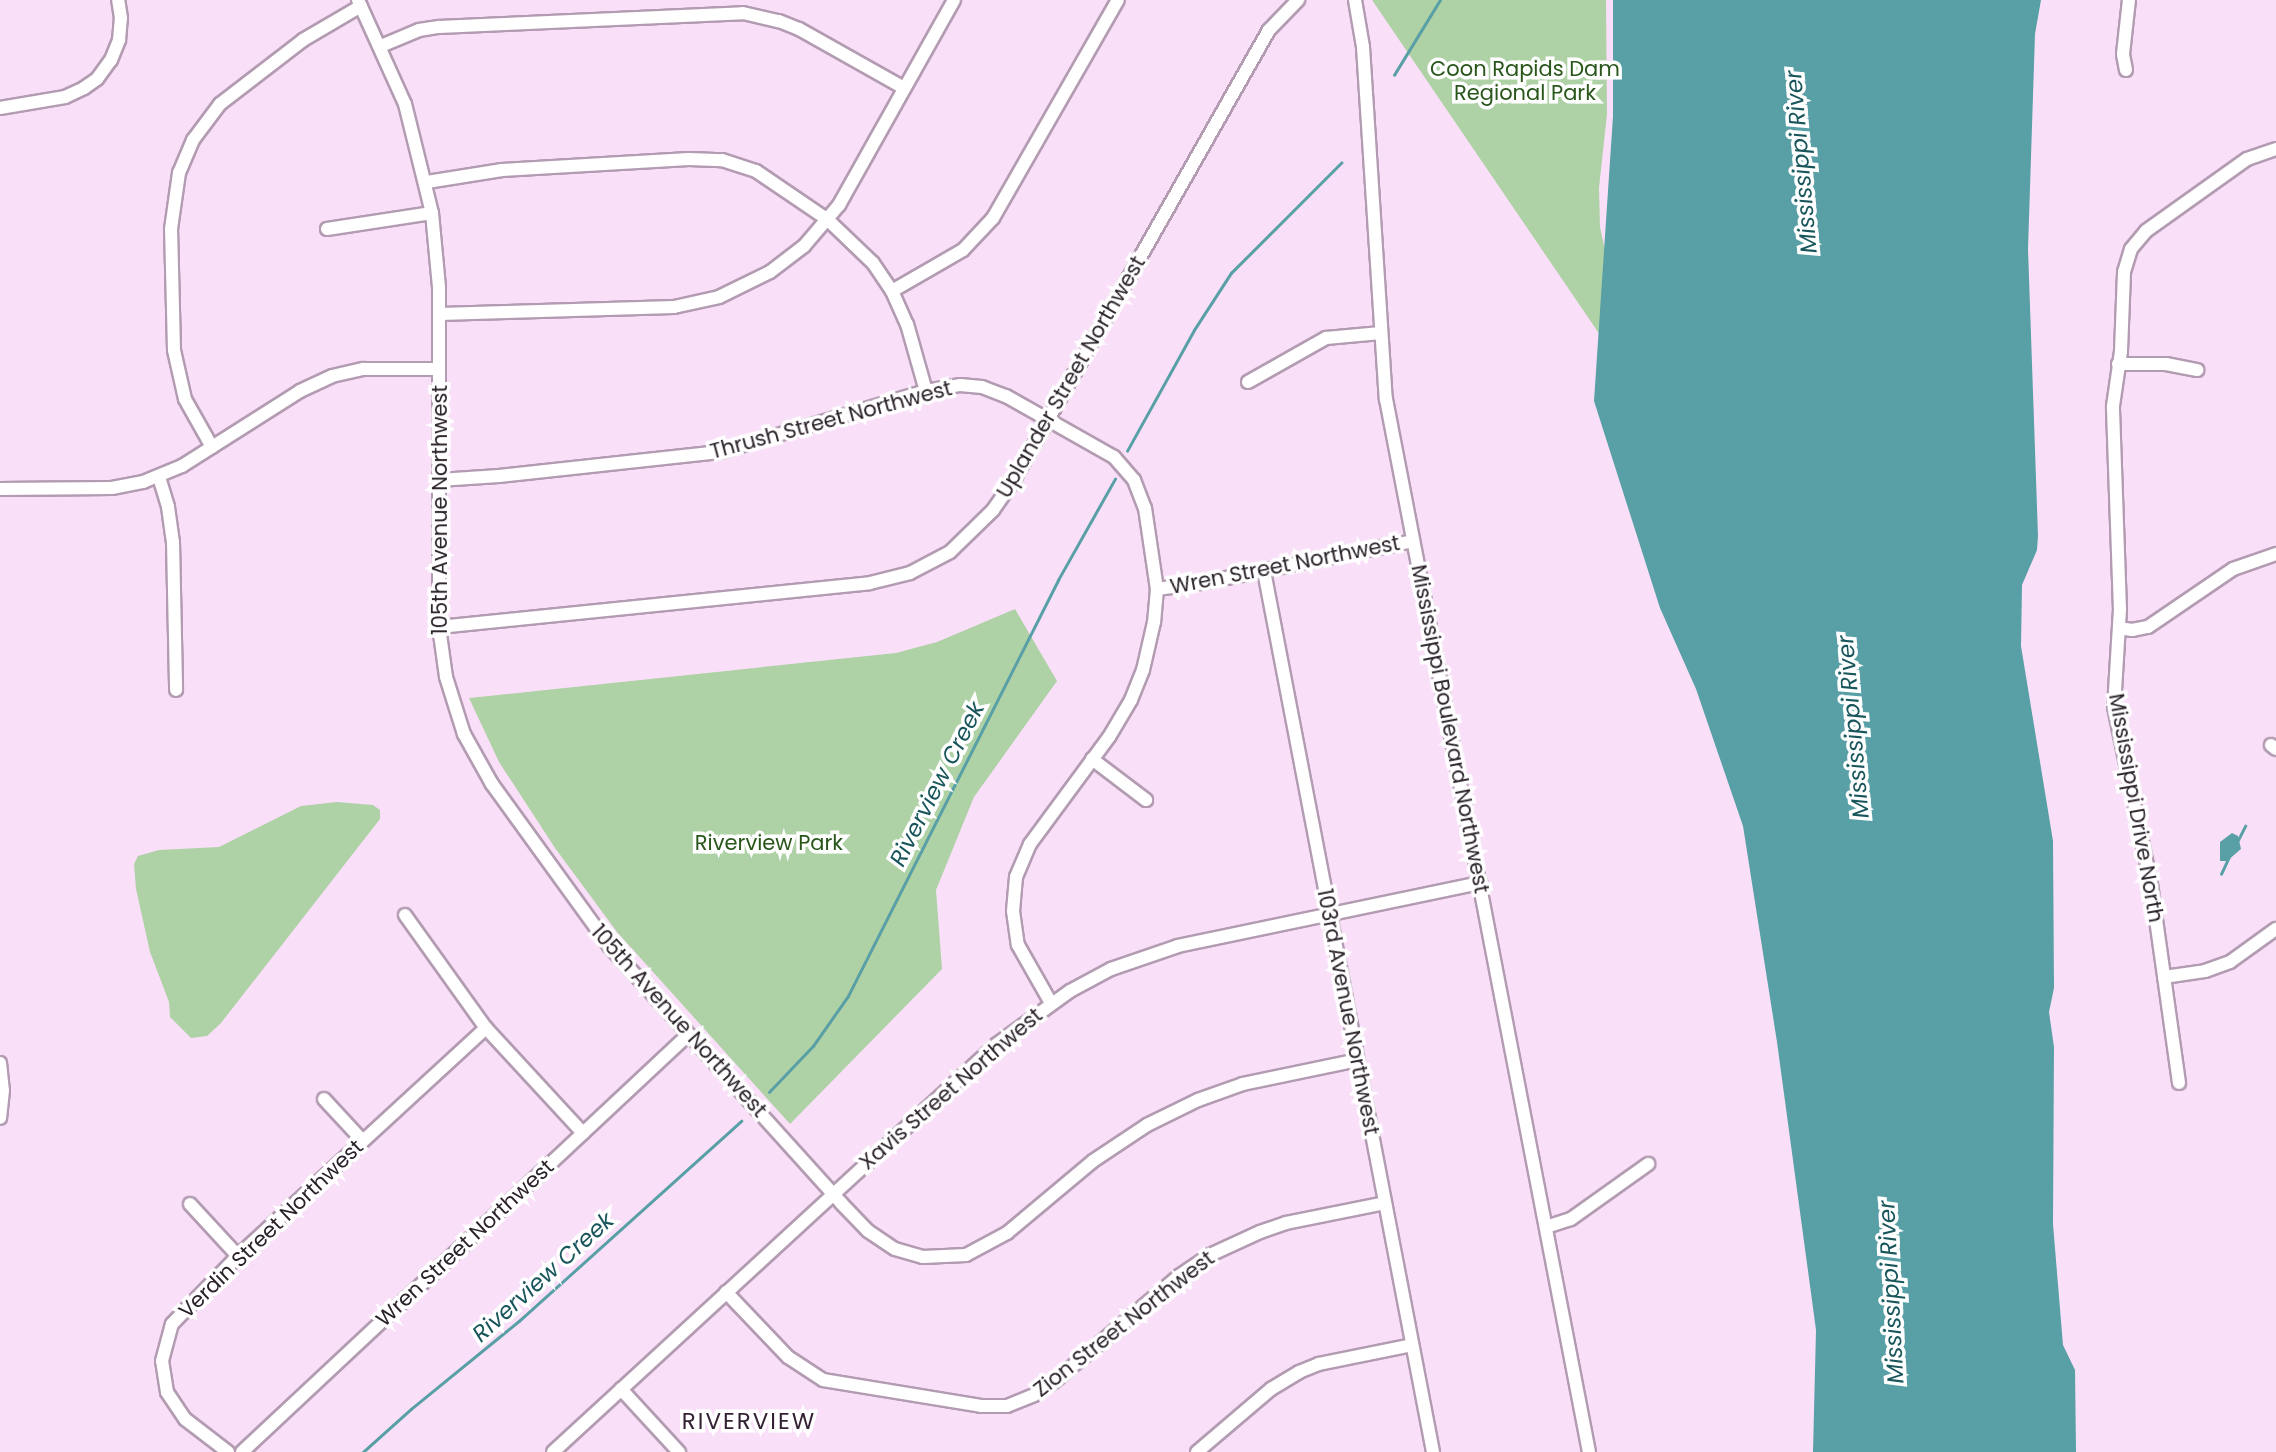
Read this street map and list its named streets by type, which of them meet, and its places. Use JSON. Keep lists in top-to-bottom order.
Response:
{
  "streets": {
    "street": [
      "Uplander Street Northwest",
      "Thrush Street Northwest",
      "105th Avenue Northwest",
      "Wren Street Northwest",
      "Mississippi Boulevard Northwest",
      "Mississippi Drive North",
      "103rd Avenue Northwest",
      "Xavis Street Northwest",
      "Verdin Street Northwest",
      "Zion Street Northwest"
    ]
  },
  "crossings": [
    ["Uplander Street Northwest", "Thrush Street Northwest"],
    ["Uplander Street Northwest", "105th Avenue Northwest"],
    ["Thrush Street Northwest", "105th Avenue Northwest"],
    ["Thrush Street Northwest", "Wren Street Northwest"],
    ["Thrush Street Northwest", "Xavis Street Northwest"],
    ["105th Avenue Northwest", "Wren Street Northwest"],
    ["105th Avenue Northwest", "103rd Avenue Northwest"],
    ["105th Avenue Northwest", "Xavis Street Northwest"],
    ["Wren Street Northwest", "Mississippi Boulevard Northwest"],
    ["Wren Street Northwest", "103rd Avenue Northwest"],
    ["Mississippi Boulevard Northwest", "Xavis Street Northwest"],
    ["103rd Avenue Northwest", "Xavis Street Northwest"],
    ["103rd Avenue Northwest", "Zion Street Northwest"],
    ["Xavis Street Northwest", "Zion Street Northwest"]
  ],
  "districts": ["RIVERVIEW"],
  "water": ["Mississippi River", "Riverview Creek"],
  "parks": ["Coon Rapids Dam Regional Park", "Riverview Park"]
}
